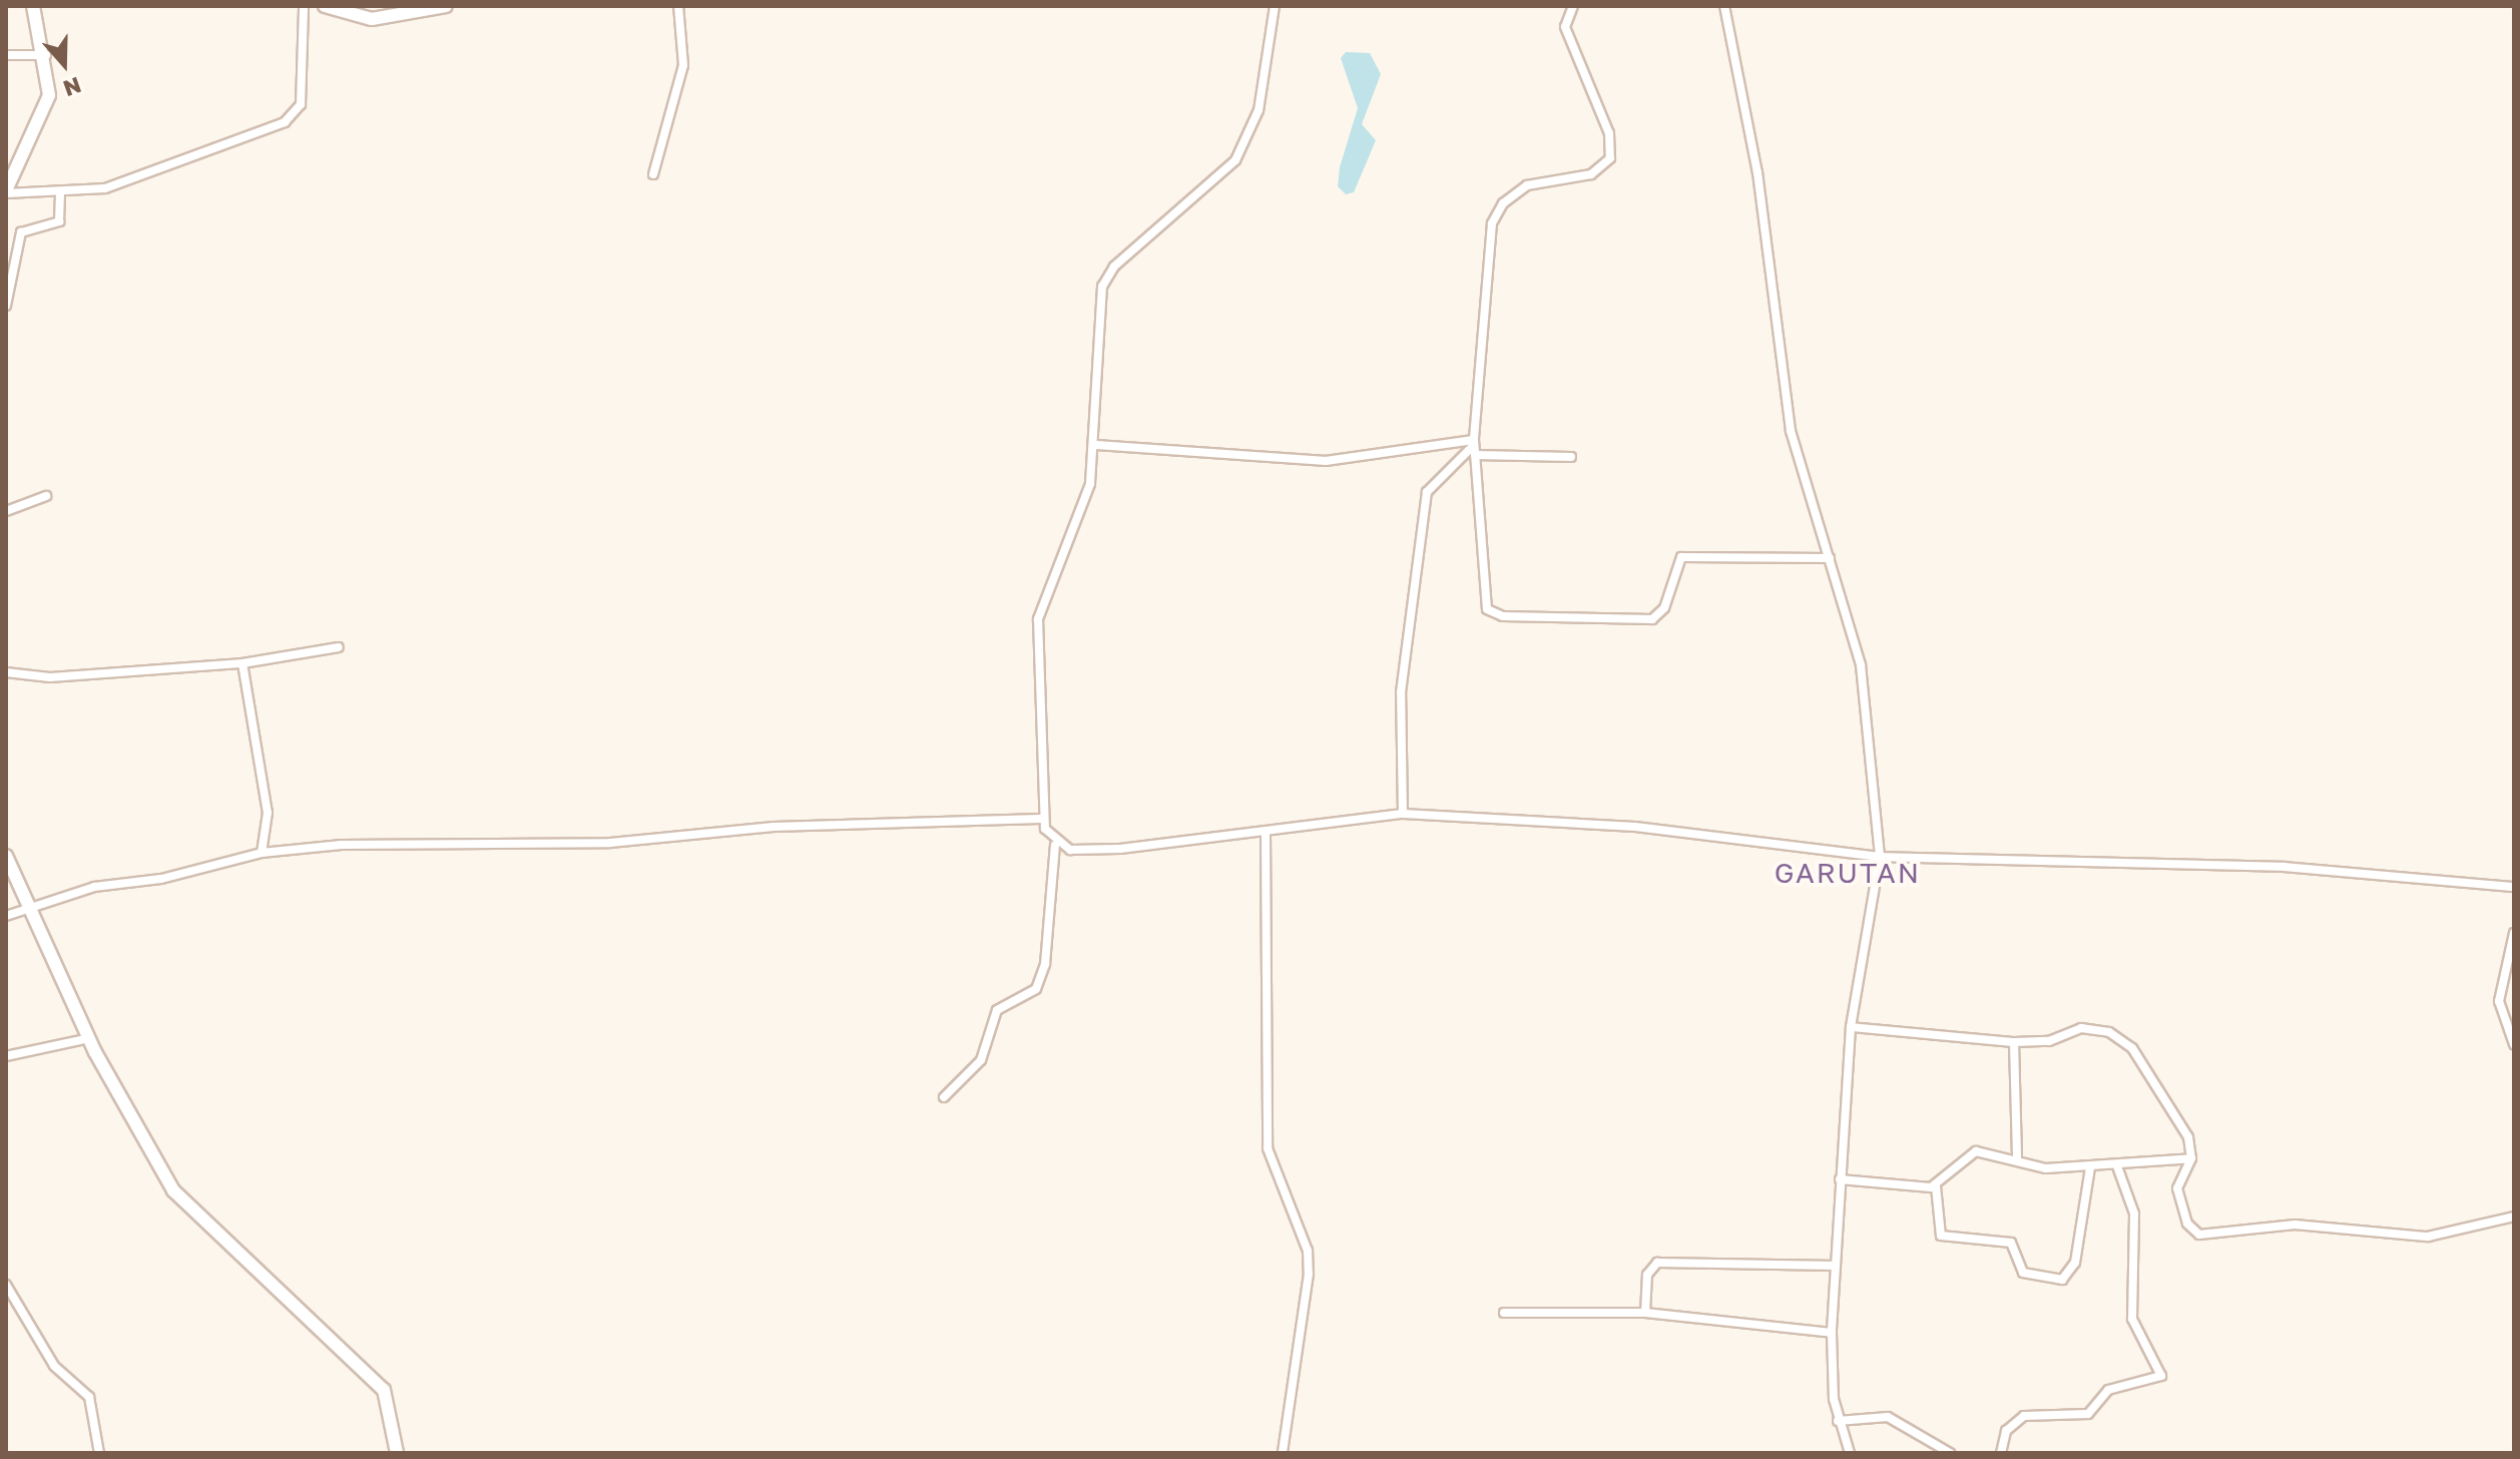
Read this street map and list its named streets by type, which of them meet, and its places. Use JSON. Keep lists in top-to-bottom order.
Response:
{
  "districts": ["GARUTAN"],
  "north": "bottom"
}
